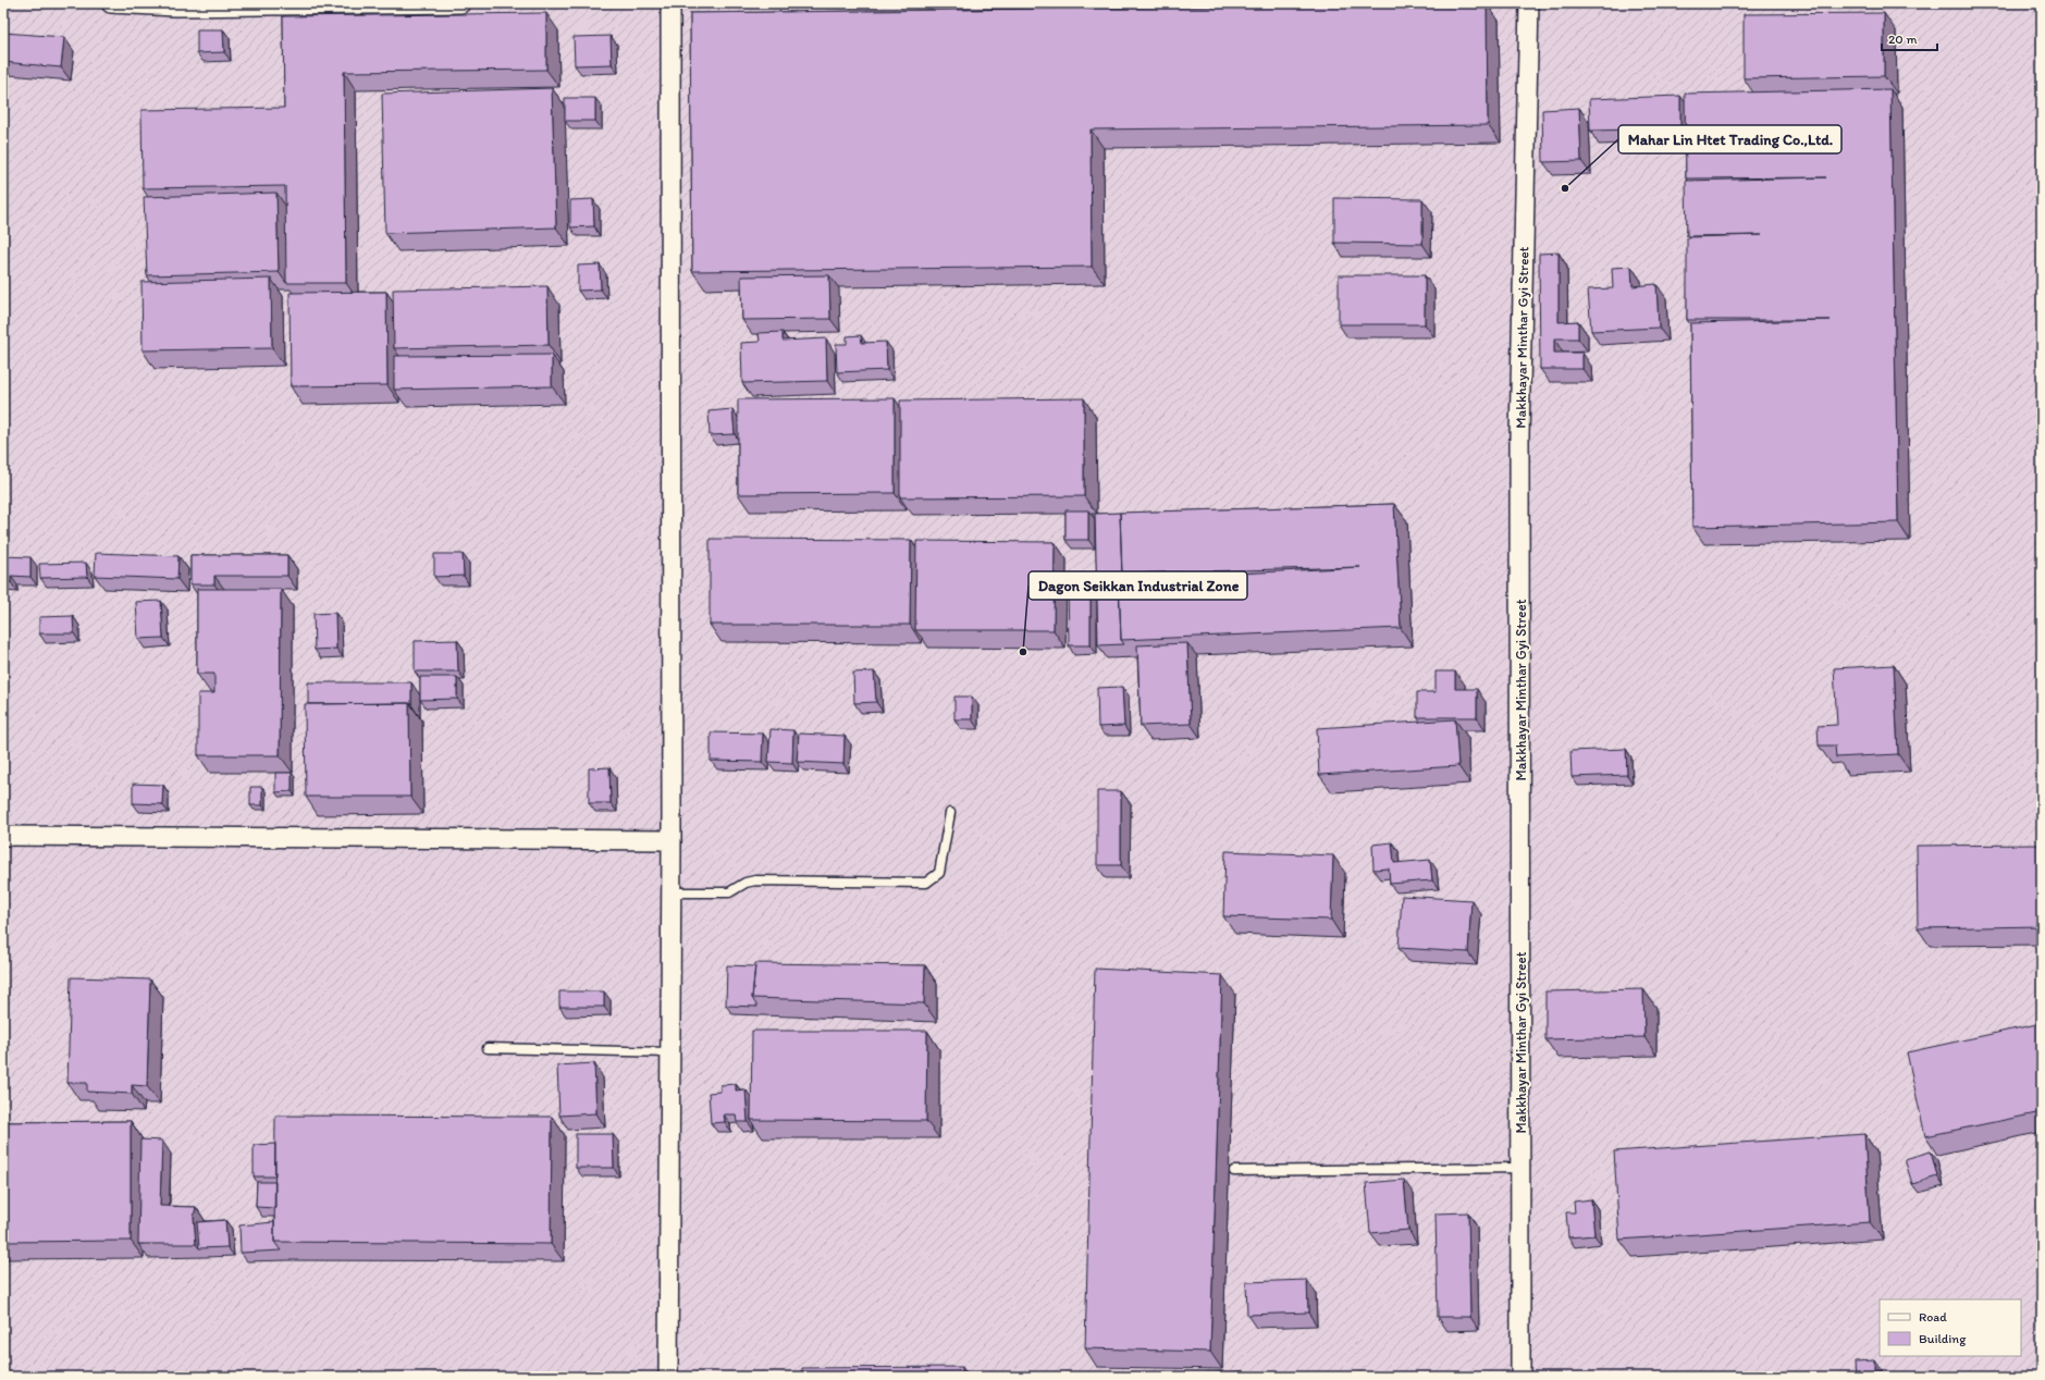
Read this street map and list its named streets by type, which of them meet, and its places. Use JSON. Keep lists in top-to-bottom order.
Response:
{
  "streets": {
    "street": ["Makkhayar Minthar Gyi Street"]
  },
  "places": ["Mahar Lin Htet Trading Co.,Ltd.", "Dagon Seikkan Industrial Zone"],
  "legend": ["Road", "Building"],
  "scale_bar": "20 m"
}
